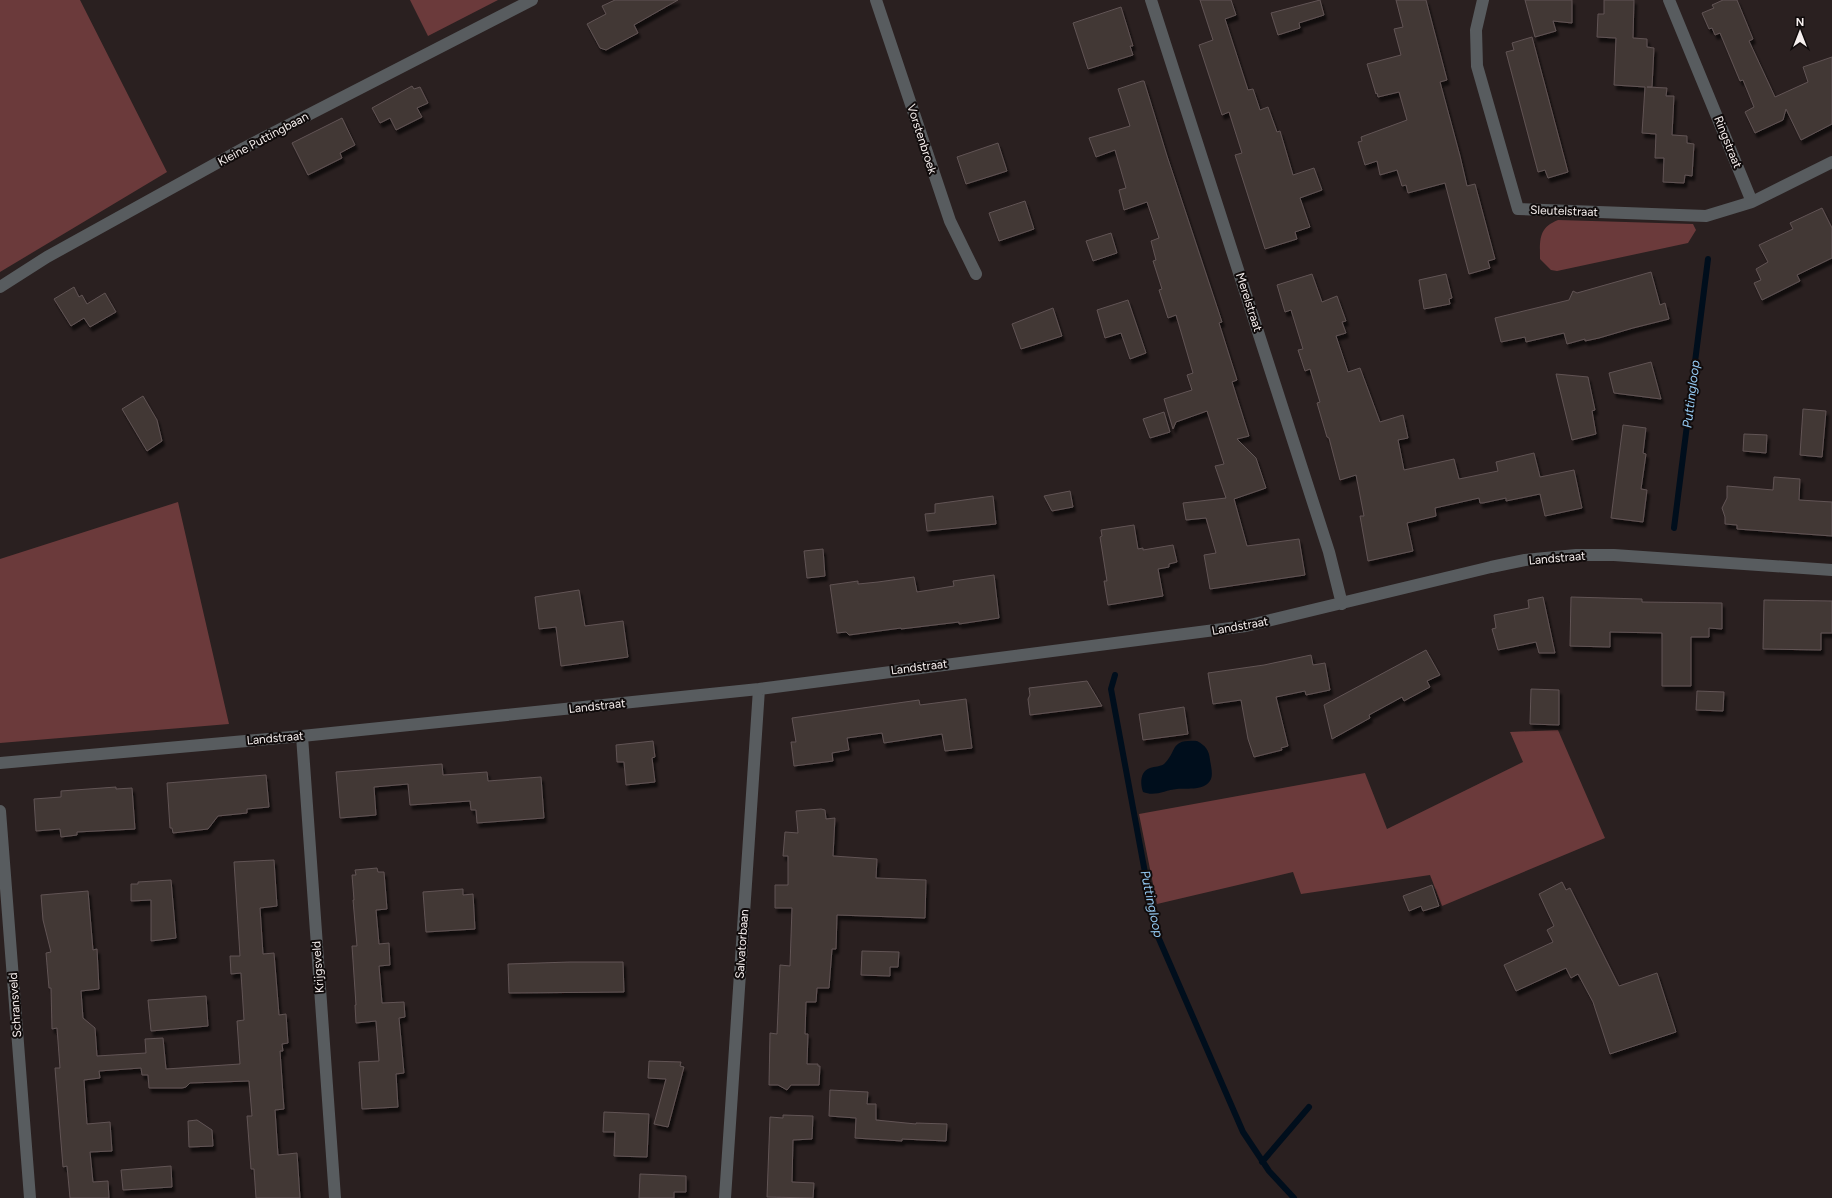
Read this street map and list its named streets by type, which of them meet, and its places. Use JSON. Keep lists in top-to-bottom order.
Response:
{
  "streets": {
    "street": [
      "Kleine Puttingbaan",
      "Vorstenbroek",
      "Ringstraat",
      "Sleutelstraat",
      "Merelstraat",
      "Landstraat",
      "Salvatorbaan",
      "Krijgsveld",
      "Schransveld"
    ]
  },
  "crossings": [
    ["Ringstraat", "Sleutelstraat"],
    ["Merelstraat", "Landstraat"],
    ["Landstraat", "Salvatorbaan"],
    ["Landstraat", "Krijgsveld"]
  ],
  "water": ["Puttingloop"],
  "north": "top"
}
